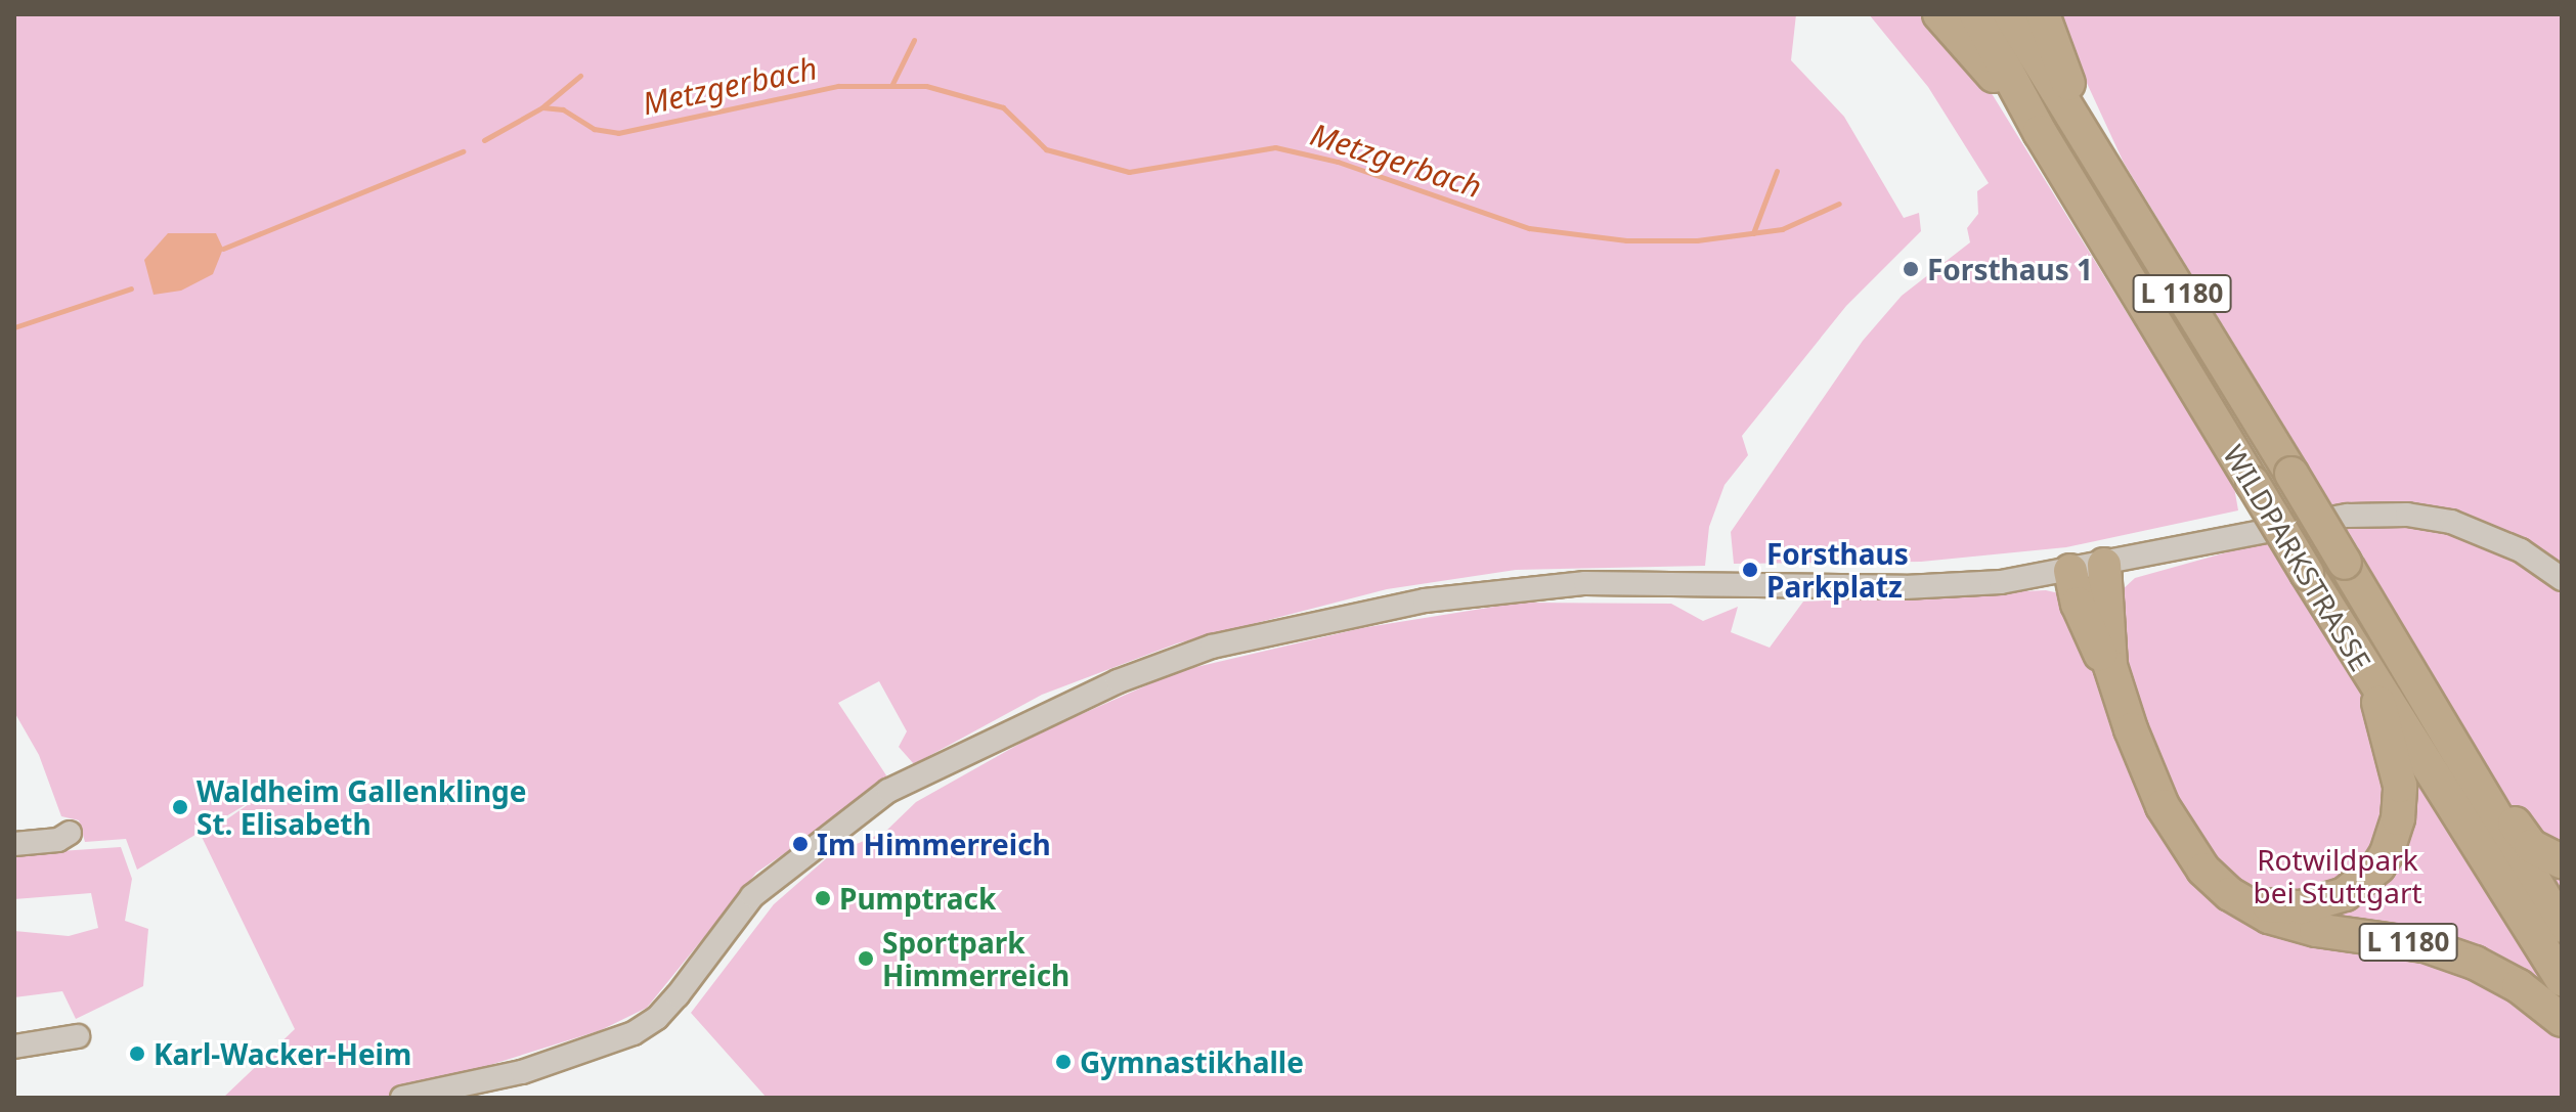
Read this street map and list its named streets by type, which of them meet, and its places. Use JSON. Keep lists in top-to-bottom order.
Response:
{
  "streets": {
    "highway": ["L 1180", "WILDPARKSTRASSE"]
  },
  "crossings": [
    ["L 1180", "WILDPARKSTRASSE"]
  ],
  "water": ["Metzgerbach"],
  "parks": ["Rotwildpark bei Stuttgart"],
  "places": [
    "Forsthaus 1",
    "Forsthaus Parkplatz",
    "Waldheim Gallenklinge St. Elisabeth",
    "Im Himmerreich",
    "Pumptrack",
    "Sportpark Himmerreich",
    "Karl-Wacker-Heim",
    "Gymnastikhalle"
  ]
}
